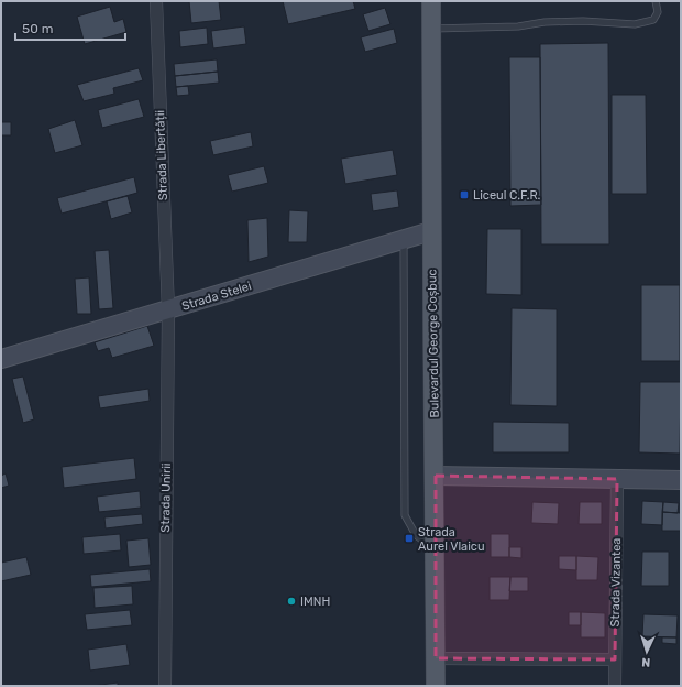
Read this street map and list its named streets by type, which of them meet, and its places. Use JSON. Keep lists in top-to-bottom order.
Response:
{
  "streets": {
    "main road": ["Bulevardul George Coșbuc"],
    "street": [
      "Strada Libertății",
      "Strada Stelei",
      "Strada Unirii",
      "Strada Vizantea"
    ]
  },
  "crossings": [
    ["Strada Libertății", "Strada Stelei"],
    ["Strada Libertății", "Strada Unirii"],
    ["Strada Stelei", "Bulevardul George Coșbuc"],
    ["Strada Stelei", "Strada Unirii"]
  ],
  "places": {
    "transit": ["Liceul C.F.R.", "Strada Aurel Vlaicu"],
    "other": ["IMNH"]
  },
  "scale_bar": "50 m",
  "north": "bottom"
}
